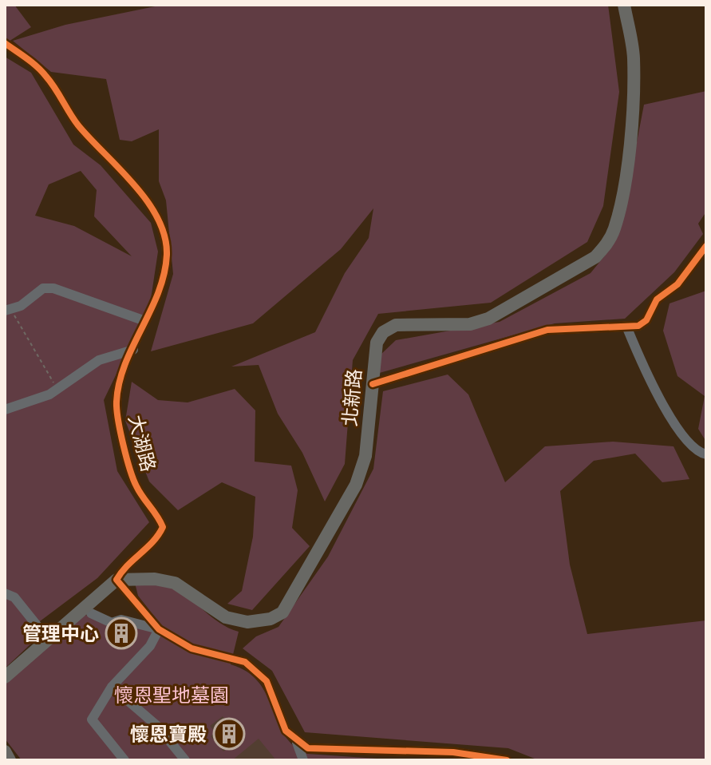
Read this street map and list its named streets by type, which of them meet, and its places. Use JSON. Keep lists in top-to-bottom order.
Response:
{
  "streets": {
    "main road": ["北新路"],
    "street": ["大湖路"]
  },
  "crossings": [
    ["北新路", "大湖路"]
  ],
  "parks": ["懷恩聖地墓園"],
  "places": {
    "building": ["管理中心", "懷恩寶殿"]
  }
}
